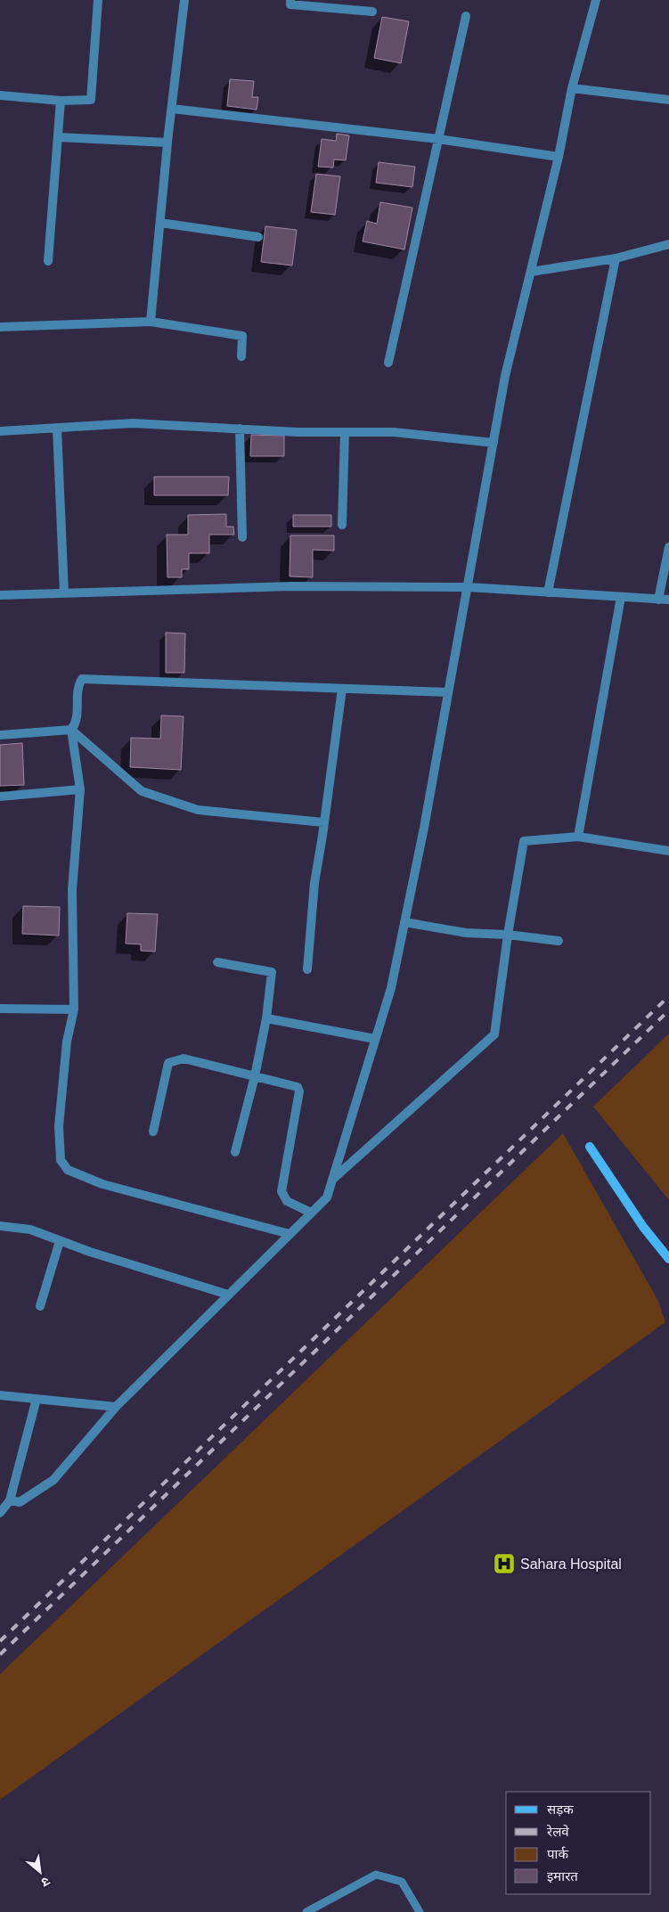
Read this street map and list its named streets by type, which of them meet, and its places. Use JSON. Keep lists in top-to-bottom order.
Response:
{
  "places": {
    "hospital": ["Sahara Hospital"]
  },
  "legend": [
    "सड़क",
    "रेलवे",
    "पार्क",
    "इमारत"
  ],
  "north": "bottom right"
}
